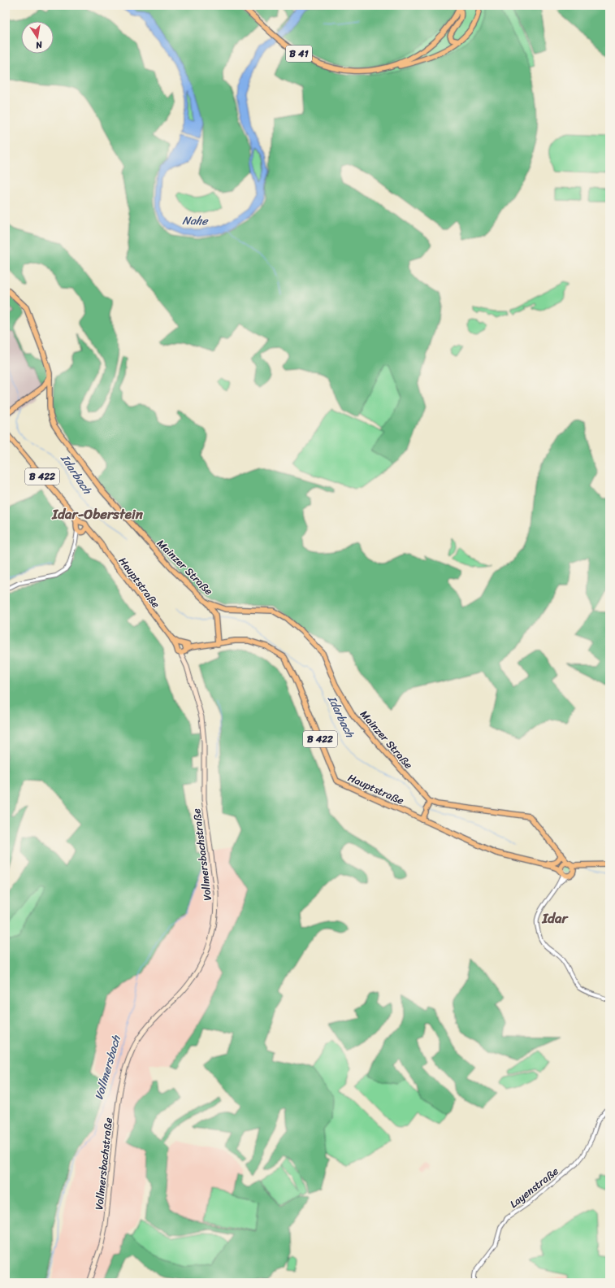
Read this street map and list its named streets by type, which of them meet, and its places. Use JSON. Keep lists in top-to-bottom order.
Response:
{
  "streets": {
    "main road": [
      "B 41",
      "B 422",
      "Mainzer Straße",
      "Hauptstraße",
      "Vollmersbachstraße"
    ],
    "street": ["Layenstraße"]
  },
  "crossings": [
    ["B 422", "Hauptstraße"],
    ["Hauptstraße", "Vollmersbachstraße"]
  ],
  "districts": ["Idar-Oberstein", "Idar"],
  "water": ["Nahe", "Idarbach", "Vollmersbach"],
  "north": "bottom"
}
